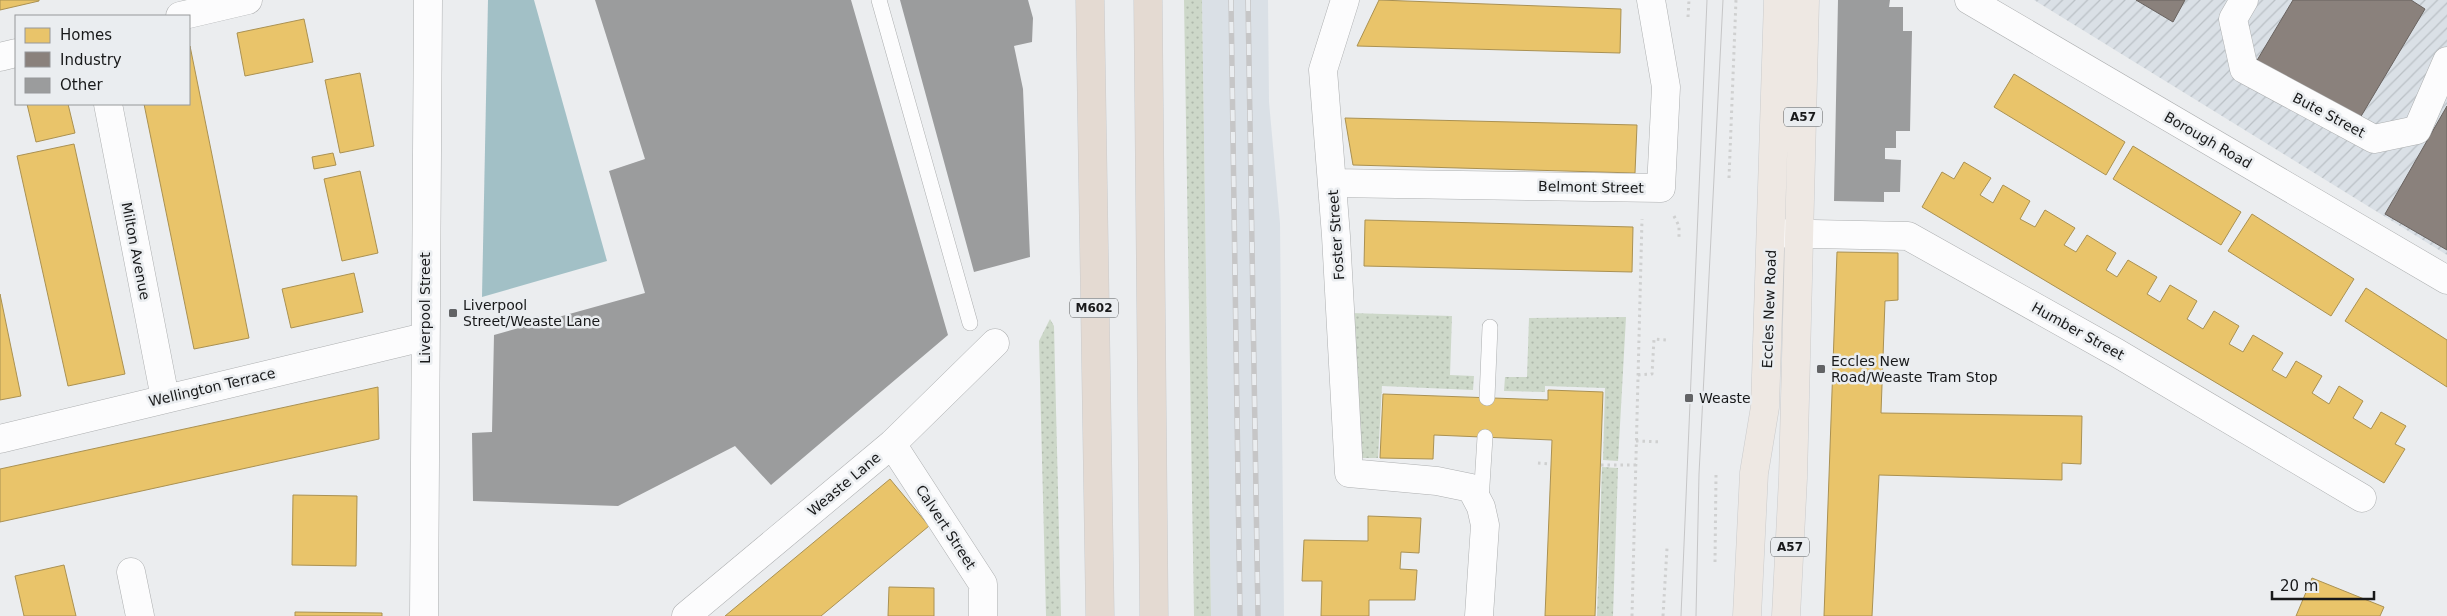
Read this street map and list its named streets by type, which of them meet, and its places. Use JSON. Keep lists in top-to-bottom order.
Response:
{
  "streets": {
    "highway": ["M602"],
    "main road": ["A57", "Eccles New Road"],
    "street": [
      "Bute Street",
      "Borough Road",
      "Belmont Street",
      "Foster Street",
      "Milton Avenue",
      "Liverpool Street",
      "Humber Street",
      "Wellington Terrace",
      "Weaste Lane",
      "Calvert Street"
    ]
  },
  "crossings": [
    ["Belmont Street", "Foster Street"],
    ["Milton Avenue", "Wellington Terrace"],
    ["Liverpool Street", "Wellington Terrace"],
    ["Eccles New Road", "Humber Street"],
    ["Weaste Lane", "Calvert Street"]
  ],
  "places": {
    "transit": ["Liverpool Street/Weaste Lane", "Eccles New Road/Weaste Tram Stop", "Weaste"]
  },
  "legend": ["Homes", "Industry", "Other"],
  "scale_bar": "20 m"
}
